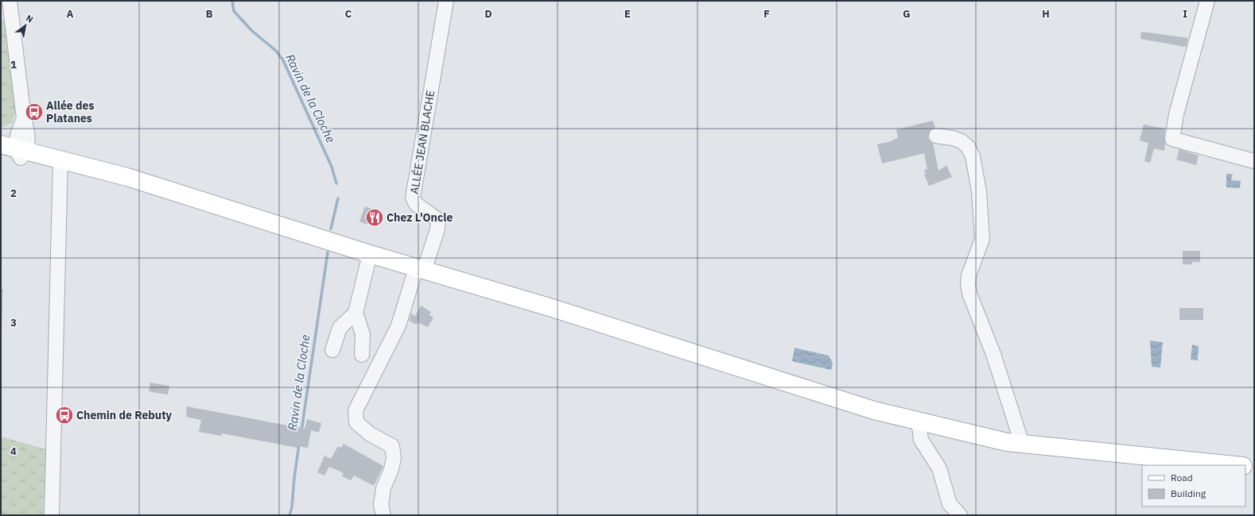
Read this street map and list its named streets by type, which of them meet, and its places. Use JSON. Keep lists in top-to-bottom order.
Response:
{
  "streets": {
    "street": ["ALLÉE JEAN BLACHE"]
  },
  "water": ["Ravin de la Cloche"],
  "places": {
    "bus stop": ["Allée des Platanes", "Chemin de Rebuty"],
    "restaurant": ["Chez L'Oncle"]
  },
  "legend": ["Road", "Building"],
  "north": "top right",
  "grid": {
    "columns": [
      "A",
      "B",
      "C",
      "D",
      "E",
      "F",
      "G",
      "H",
      "I"
    ],
    "rows": [
      "1",
      "2",
      "3",
      "4"
    ]
  }
}
